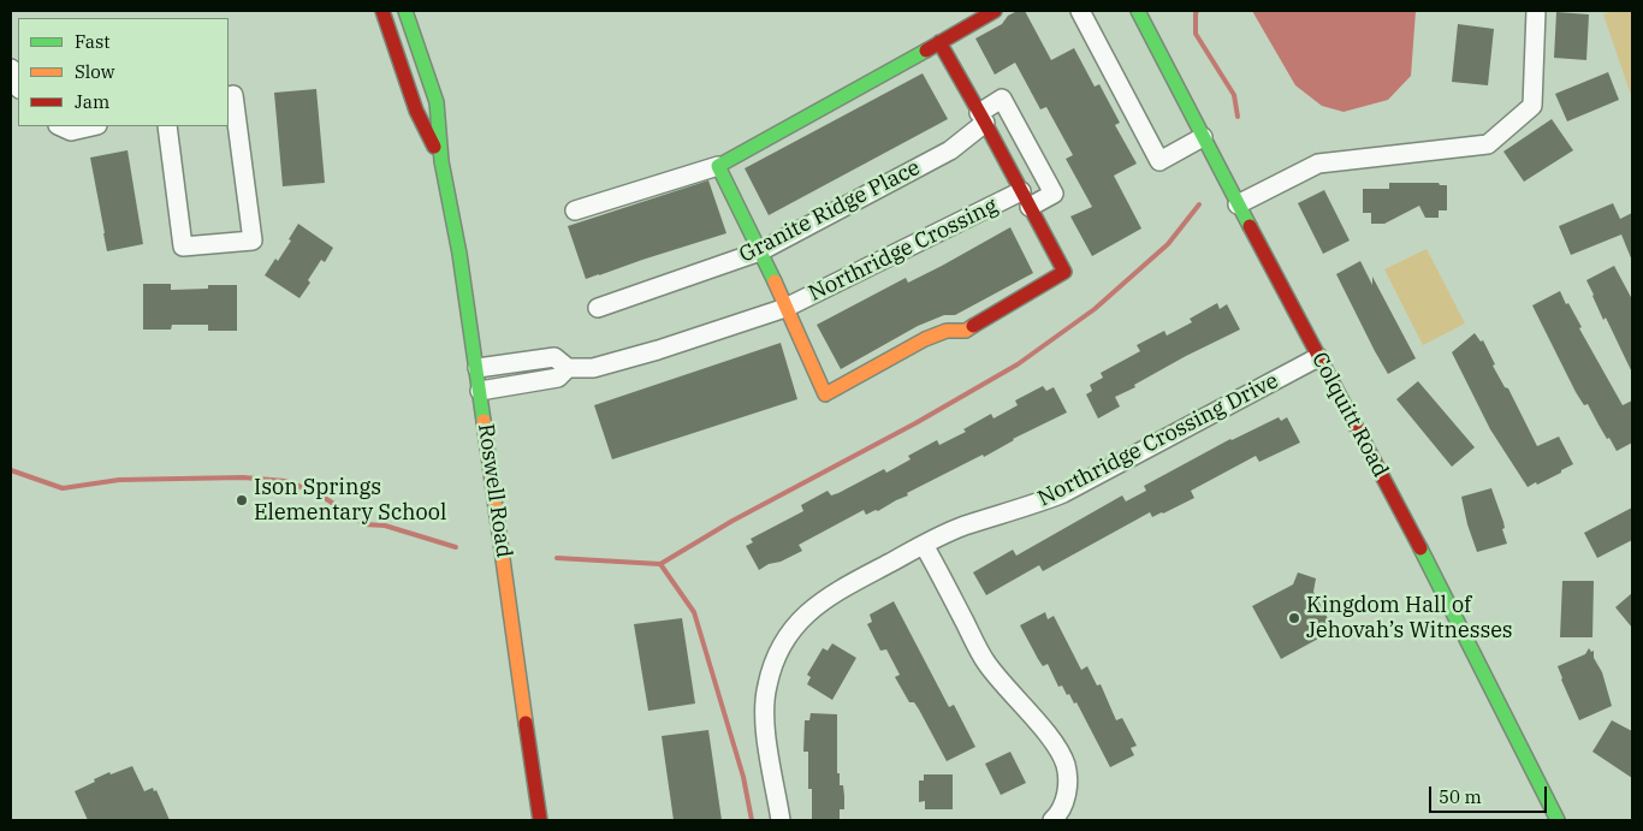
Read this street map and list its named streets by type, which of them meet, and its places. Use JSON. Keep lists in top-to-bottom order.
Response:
{
  "streets": {
    "street": [
      "Granite Ridge Place",
      "Northridge Crossing",
      "Colquitt Road",
      "Northridge Crossing Drive",
      "Roswell Road"
    ]
  },
  "crossings": [
    ["Granite Ridge Place", "Northridge Crossing"],
    ["Northridge Crossing", "Roswell Road"],
    ["Colquitt Road", "Northridge Crossing Drive"]
  ],
  "places": ["Ison Springs Elementary School", "Kingdom Hall of Jehovah’s Witnesses"],
  "legend": ["Fast", "Slow", "Jam"],
  "scale_bar": "50 m"
}
